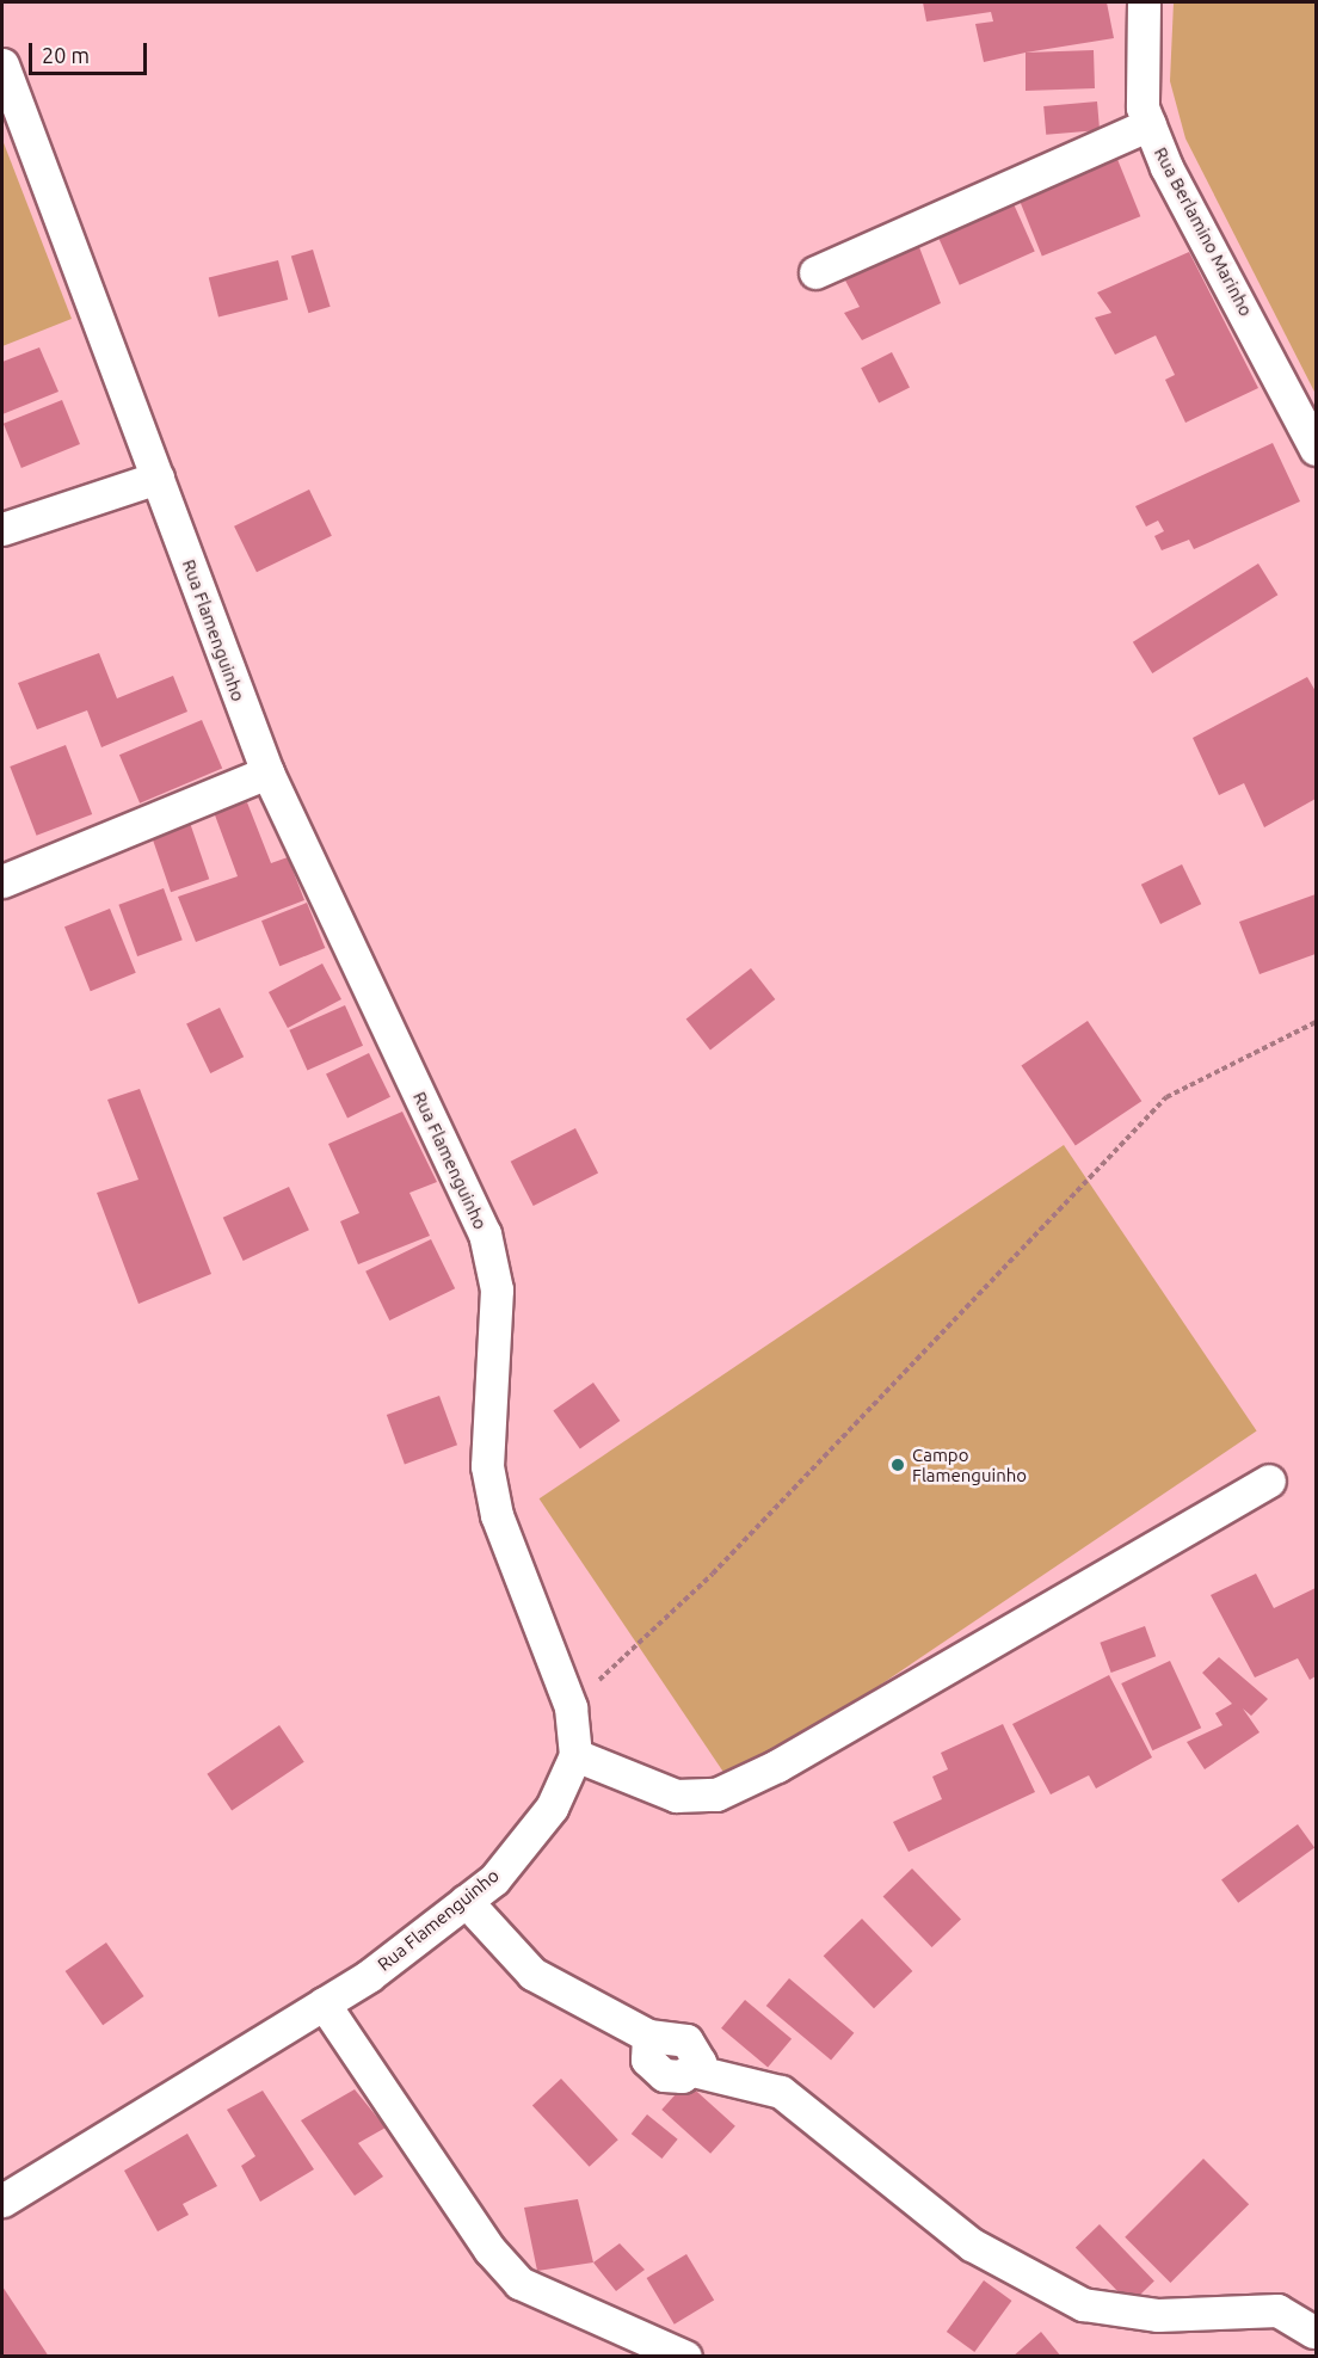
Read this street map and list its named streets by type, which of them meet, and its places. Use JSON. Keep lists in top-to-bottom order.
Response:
{
  "streets": {
    "street": ["Rua Berlamino Marinho", "Rua Flamenguinho"]
  },
  "places": ["Campo Flamenguinho"],
  "scale_bar": "20 m"
}
